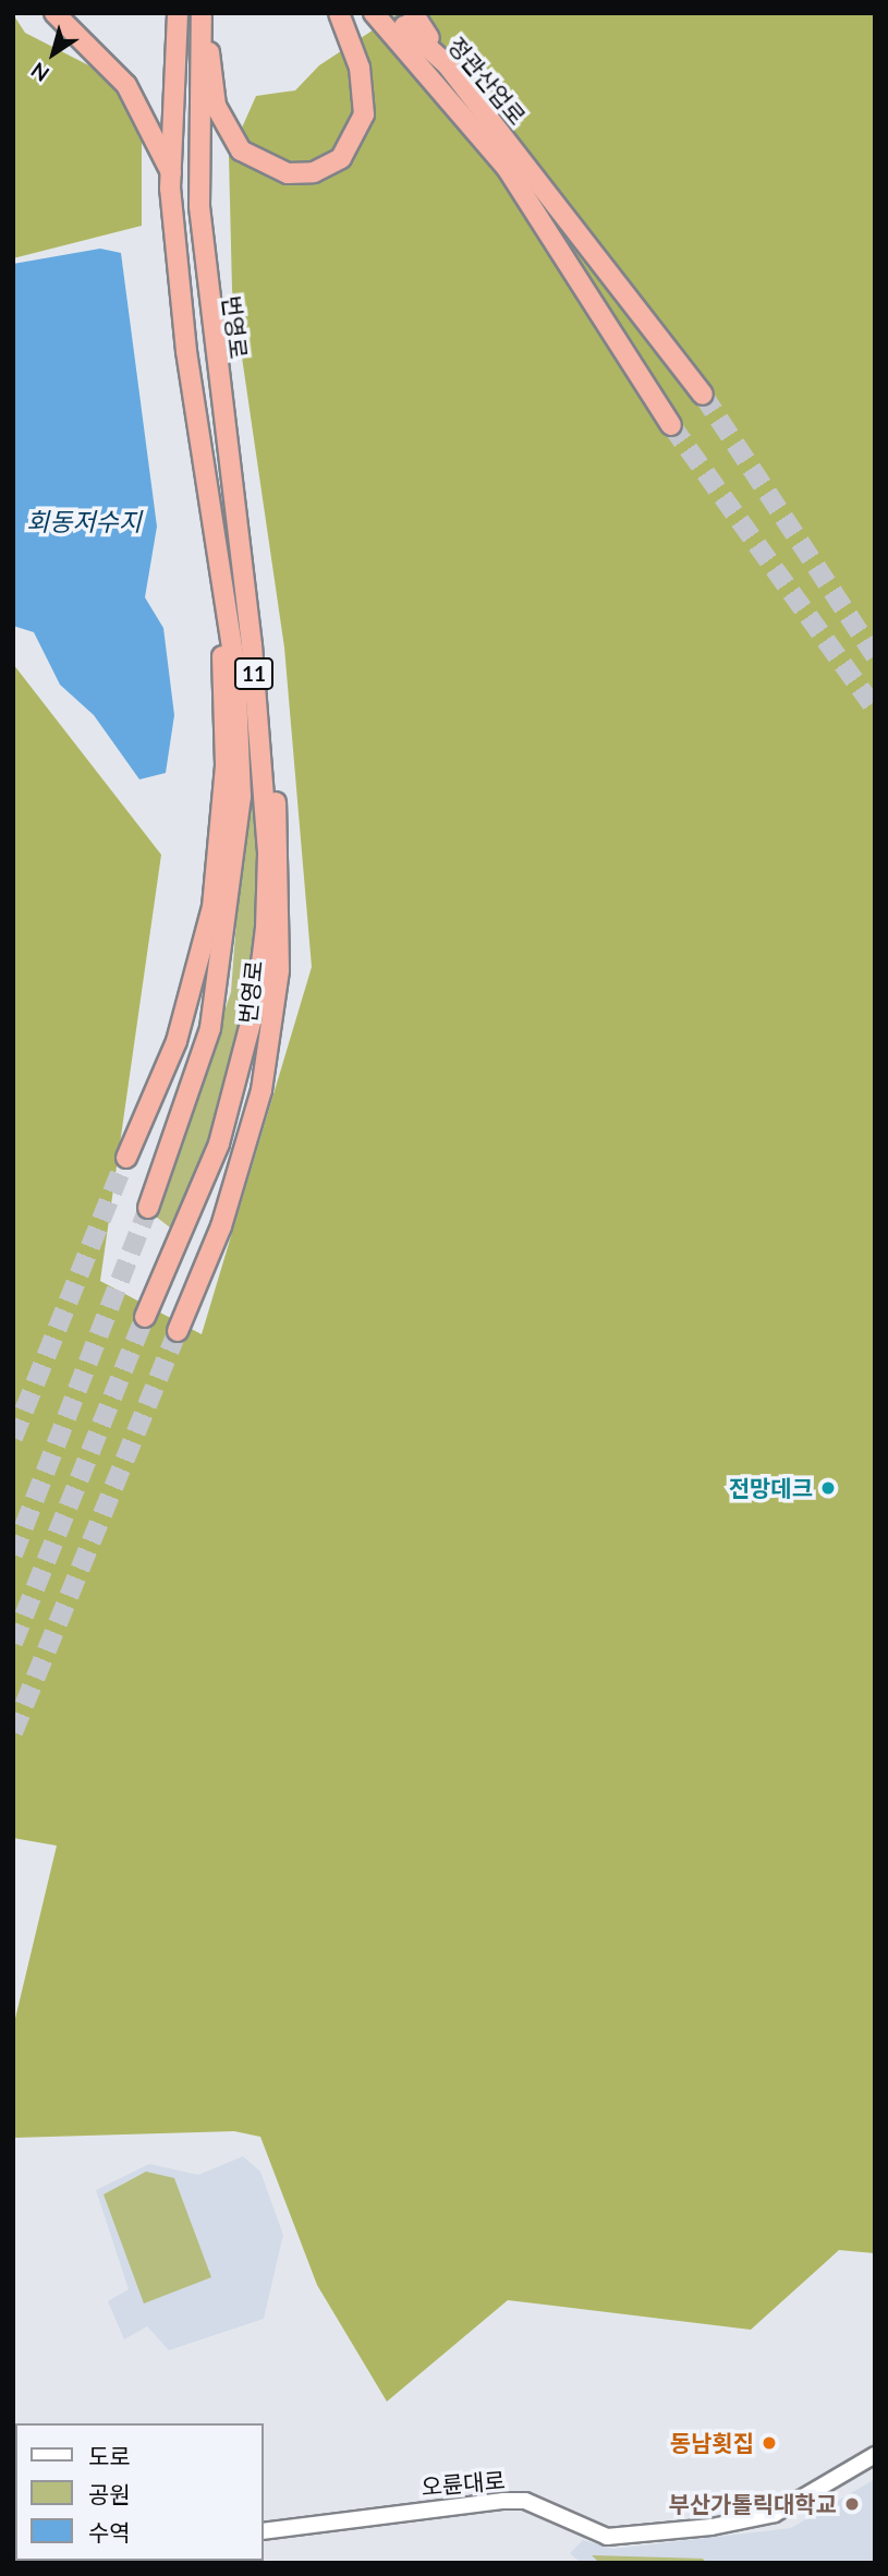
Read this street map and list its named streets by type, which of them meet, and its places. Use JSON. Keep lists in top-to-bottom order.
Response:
{
  "streets": {
    "highway": ["정관산업로", "번영로", "11"],
    "street": ["오륜대로"]
  },
  "water": ["회동저수지"],
  "places": ["전망데크", "동남횟집", "부산가톨릭대학교"],
  "legend": ["도로", "공원", "수역"],
  "north": "bottom left"
}
